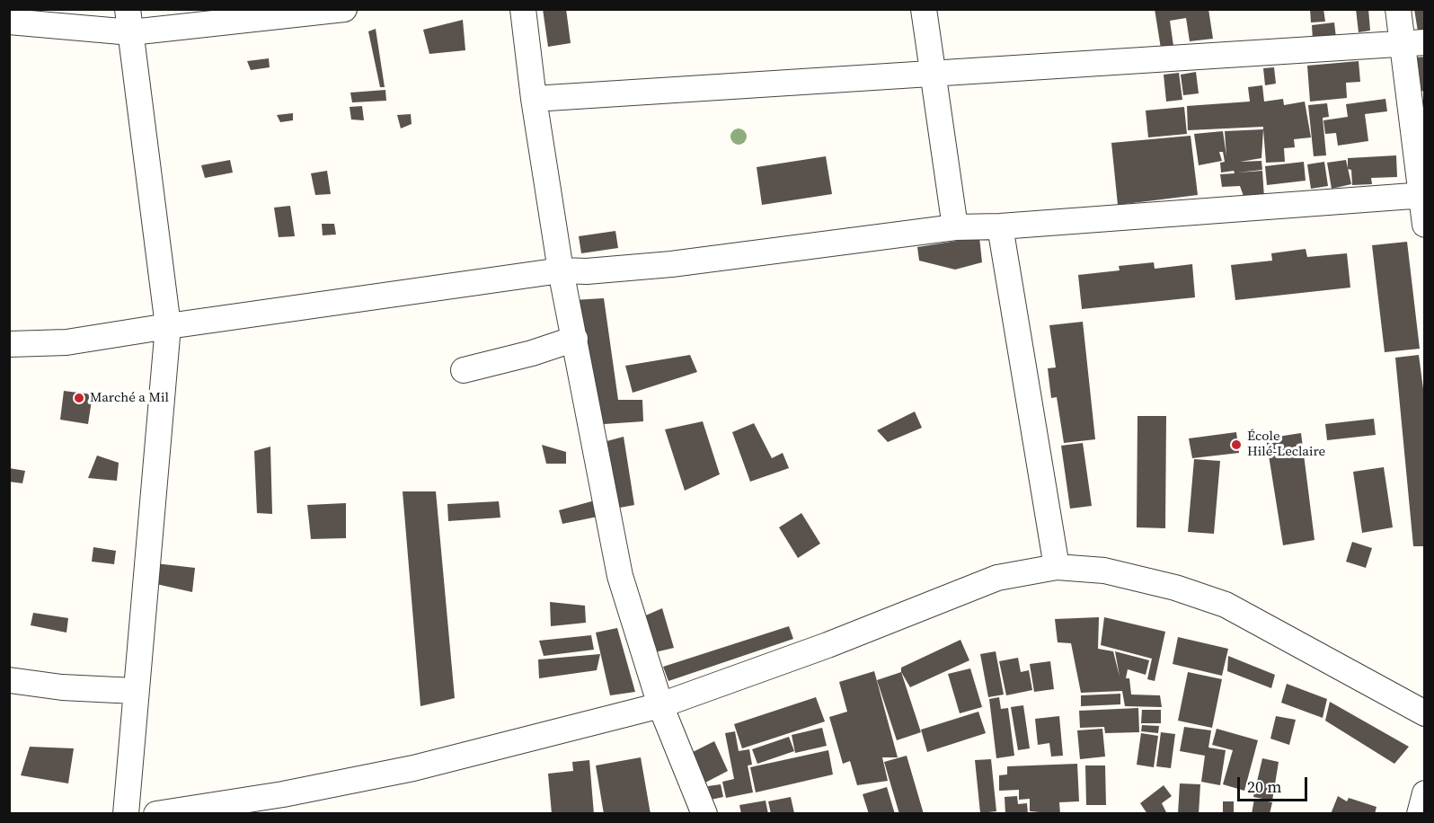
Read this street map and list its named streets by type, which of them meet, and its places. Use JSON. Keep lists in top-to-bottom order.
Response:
{
  "places": ["Marché a Mil", "École Hilé-Leclaire"],
  "scale_bar": "20 m"
}
